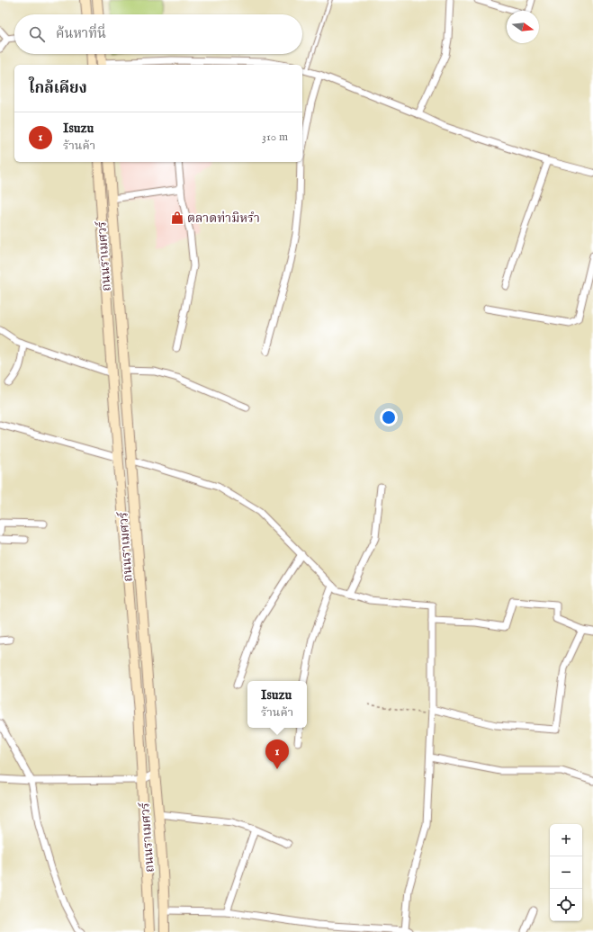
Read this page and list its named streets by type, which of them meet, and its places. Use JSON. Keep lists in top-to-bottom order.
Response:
{
  "streets": {
    "main road": ["ถนนราเมศวร์"]
  },
  "places": {
    "shop": ["ตลาดท่ามิหรำ"]
  },
  "north": "right",
  "page": {
    "search": "ค้นหาที่นี่",
    "heading": "ใกล้เคียง",
    "list": [
      {
        "mark": "1",
        "name": "Isuzu",
        "note": "ร้านค้า",
        "value": "310 m"
      }
    ],
    "popup": ["Isuzu", "ร้านค้า"],
    "pins": "1",
    "map_buttons": ["+", "−"]
  }
}
